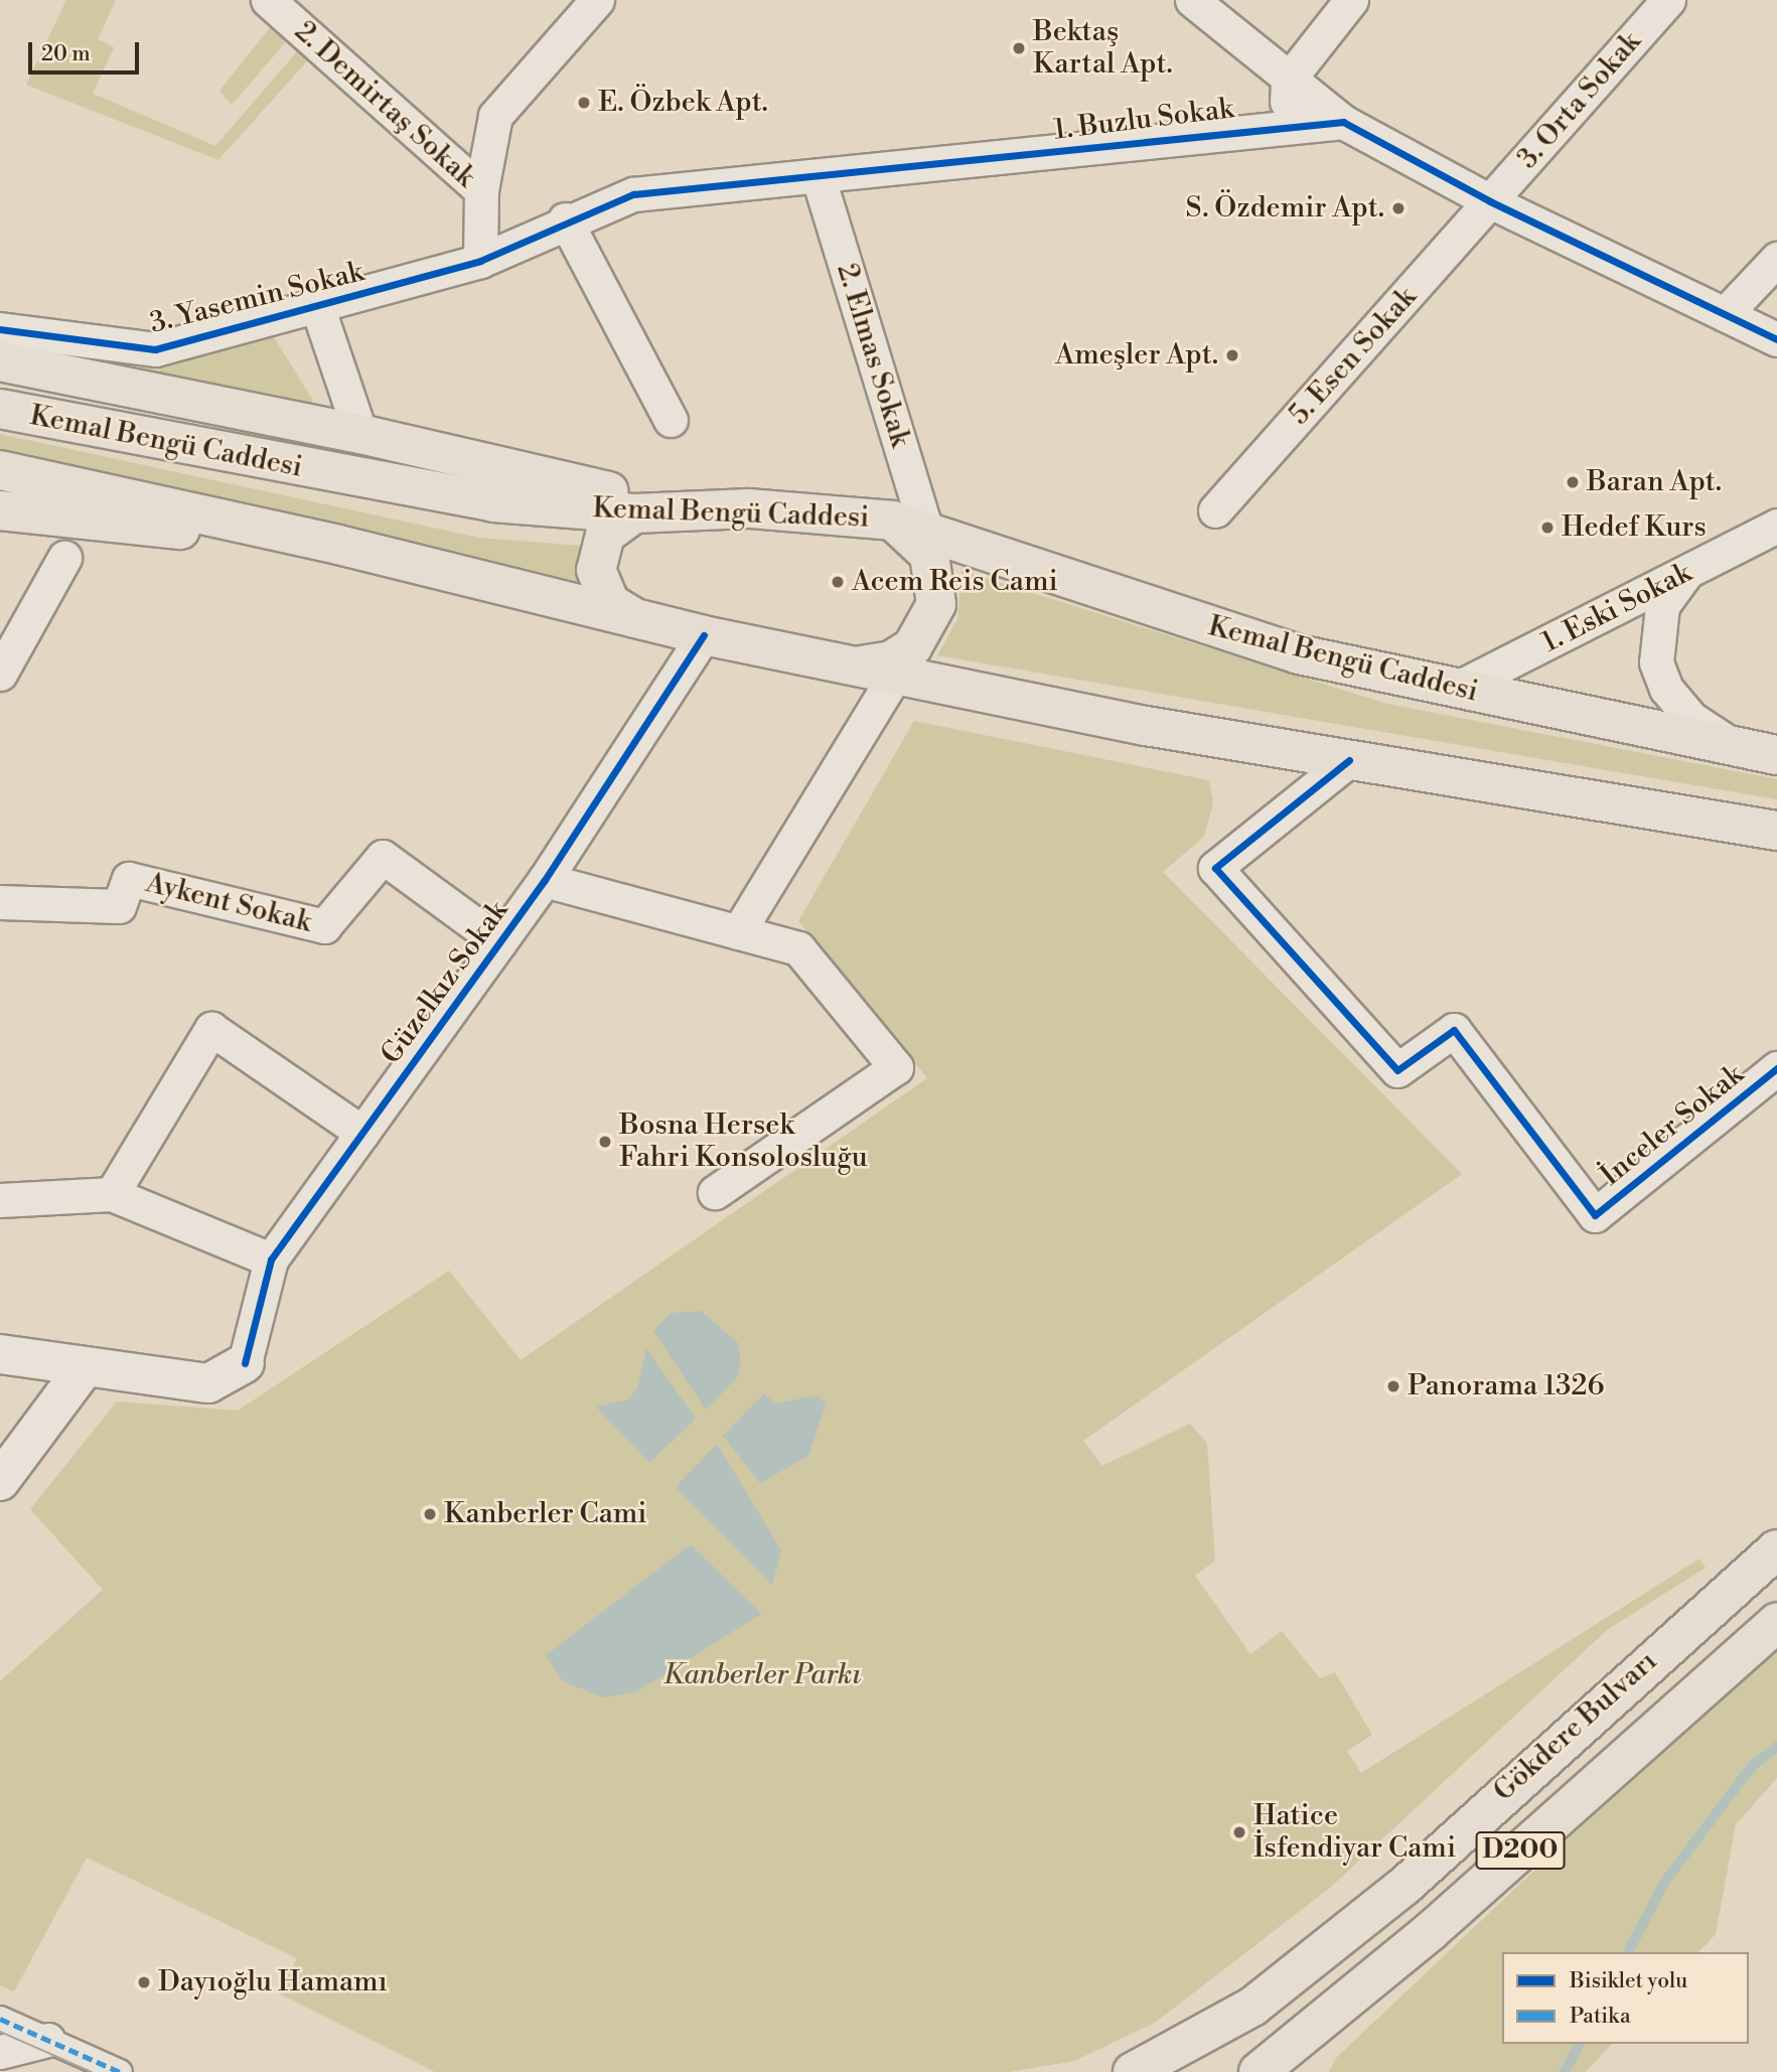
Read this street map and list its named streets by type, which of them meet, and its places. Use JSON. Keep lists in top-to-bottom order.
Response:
{
  "streets": {
    "main road": ["Kemal Bengü Caddesi", "Gökdere Bulvarı", "D200"],
    "street": [
      "3. Orta Sokak",
      "2. Demirtaş Sokak",
      "1. Buzlu Sokak",
      "3. Yasemin Sokak",
      "2. Elmas Sokak",
      "5. Esen Sokak",
      "1. Eski Sokak",
      "Aykent Sokak",
      "Güzelkız Sokak",
      "İnceler Sokak"
    ]
  },
  "crossings": [
    ["3. Orta Sokak", "5. Esen Sokak"],
    ["2. Demirtaş Sokak", "1. Buzlu Sokak"],
    ["2. Demirtaş Sokak", "3. Yasemin Sokak"],
    ["1. Buzlu Sokak", "3. Yasemin Sokak"],
    ["1. Buzlu Sokak", "2. Elmas Sokak"],
    ["2. Elmas Sokak", "Kemal Bengü Caddesi"],
    ["Kemal Bengü Caddesi", "1. Eski Sokak"],
    ["Aykent Sokak", "Güzelkız Sokak"]
  ],
  "parks": ["Kanberler Parkı"],
  "places": [
    "Bektaş Kartal Apt.",
    "E. Özbek Apt.",
    "S. Özdemir Apt.",
    "Ameşler Apt.",
    "Baran Apt.",
    "Hedef Kurs",
    "Acem Reis Cami",
    "Bosna Hersek Fahri Konsolosluğu",
    "Panorama 1326",
    "Kanberler Cami",
    "Hatice İsfendiyar Cami",
    "Dayıoğlu Hamamı"
  ],
  "legend": ["Bisiklet yolu", "Patika"],
  "scale_bar": "20 m"
}
